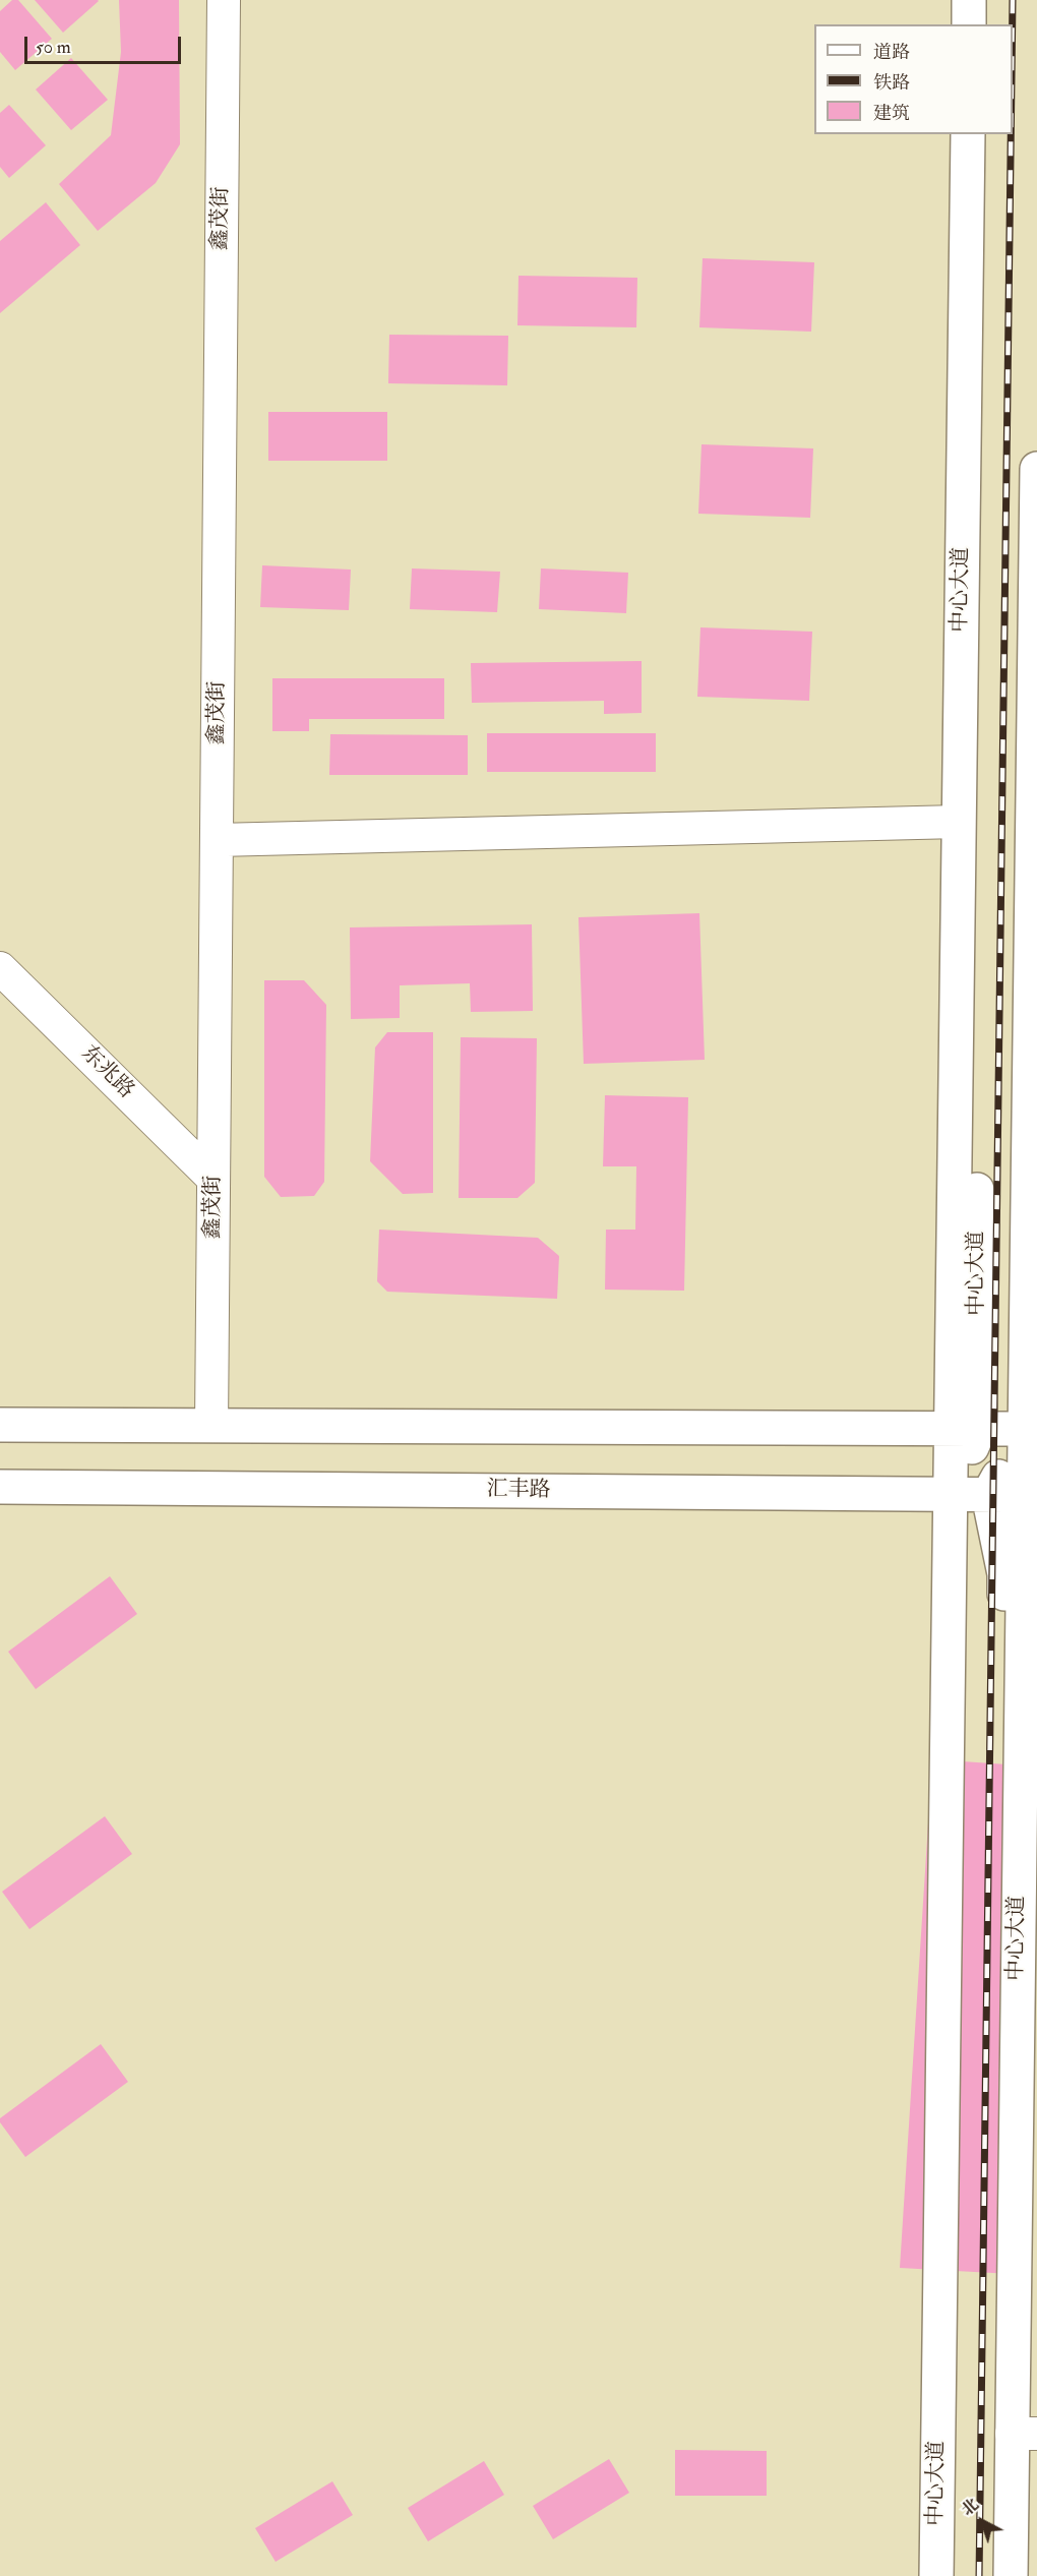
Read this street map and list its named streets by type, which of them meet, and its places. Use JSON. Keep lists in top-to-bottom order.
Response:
{
  "streets": {
    "main road": ["中心大道", "汇丰路"],
    "street": ["鑫茂街", "东兆路"]
  },
  "crossings": [
    ["鑫茂街", "东兆路"],
    ["中心大道", "汇丰路"]
  ],
  "legend": ["道路", "铁路", "建筑"],
  "scale_bar": "50 m",
  "north": "top left"
}
